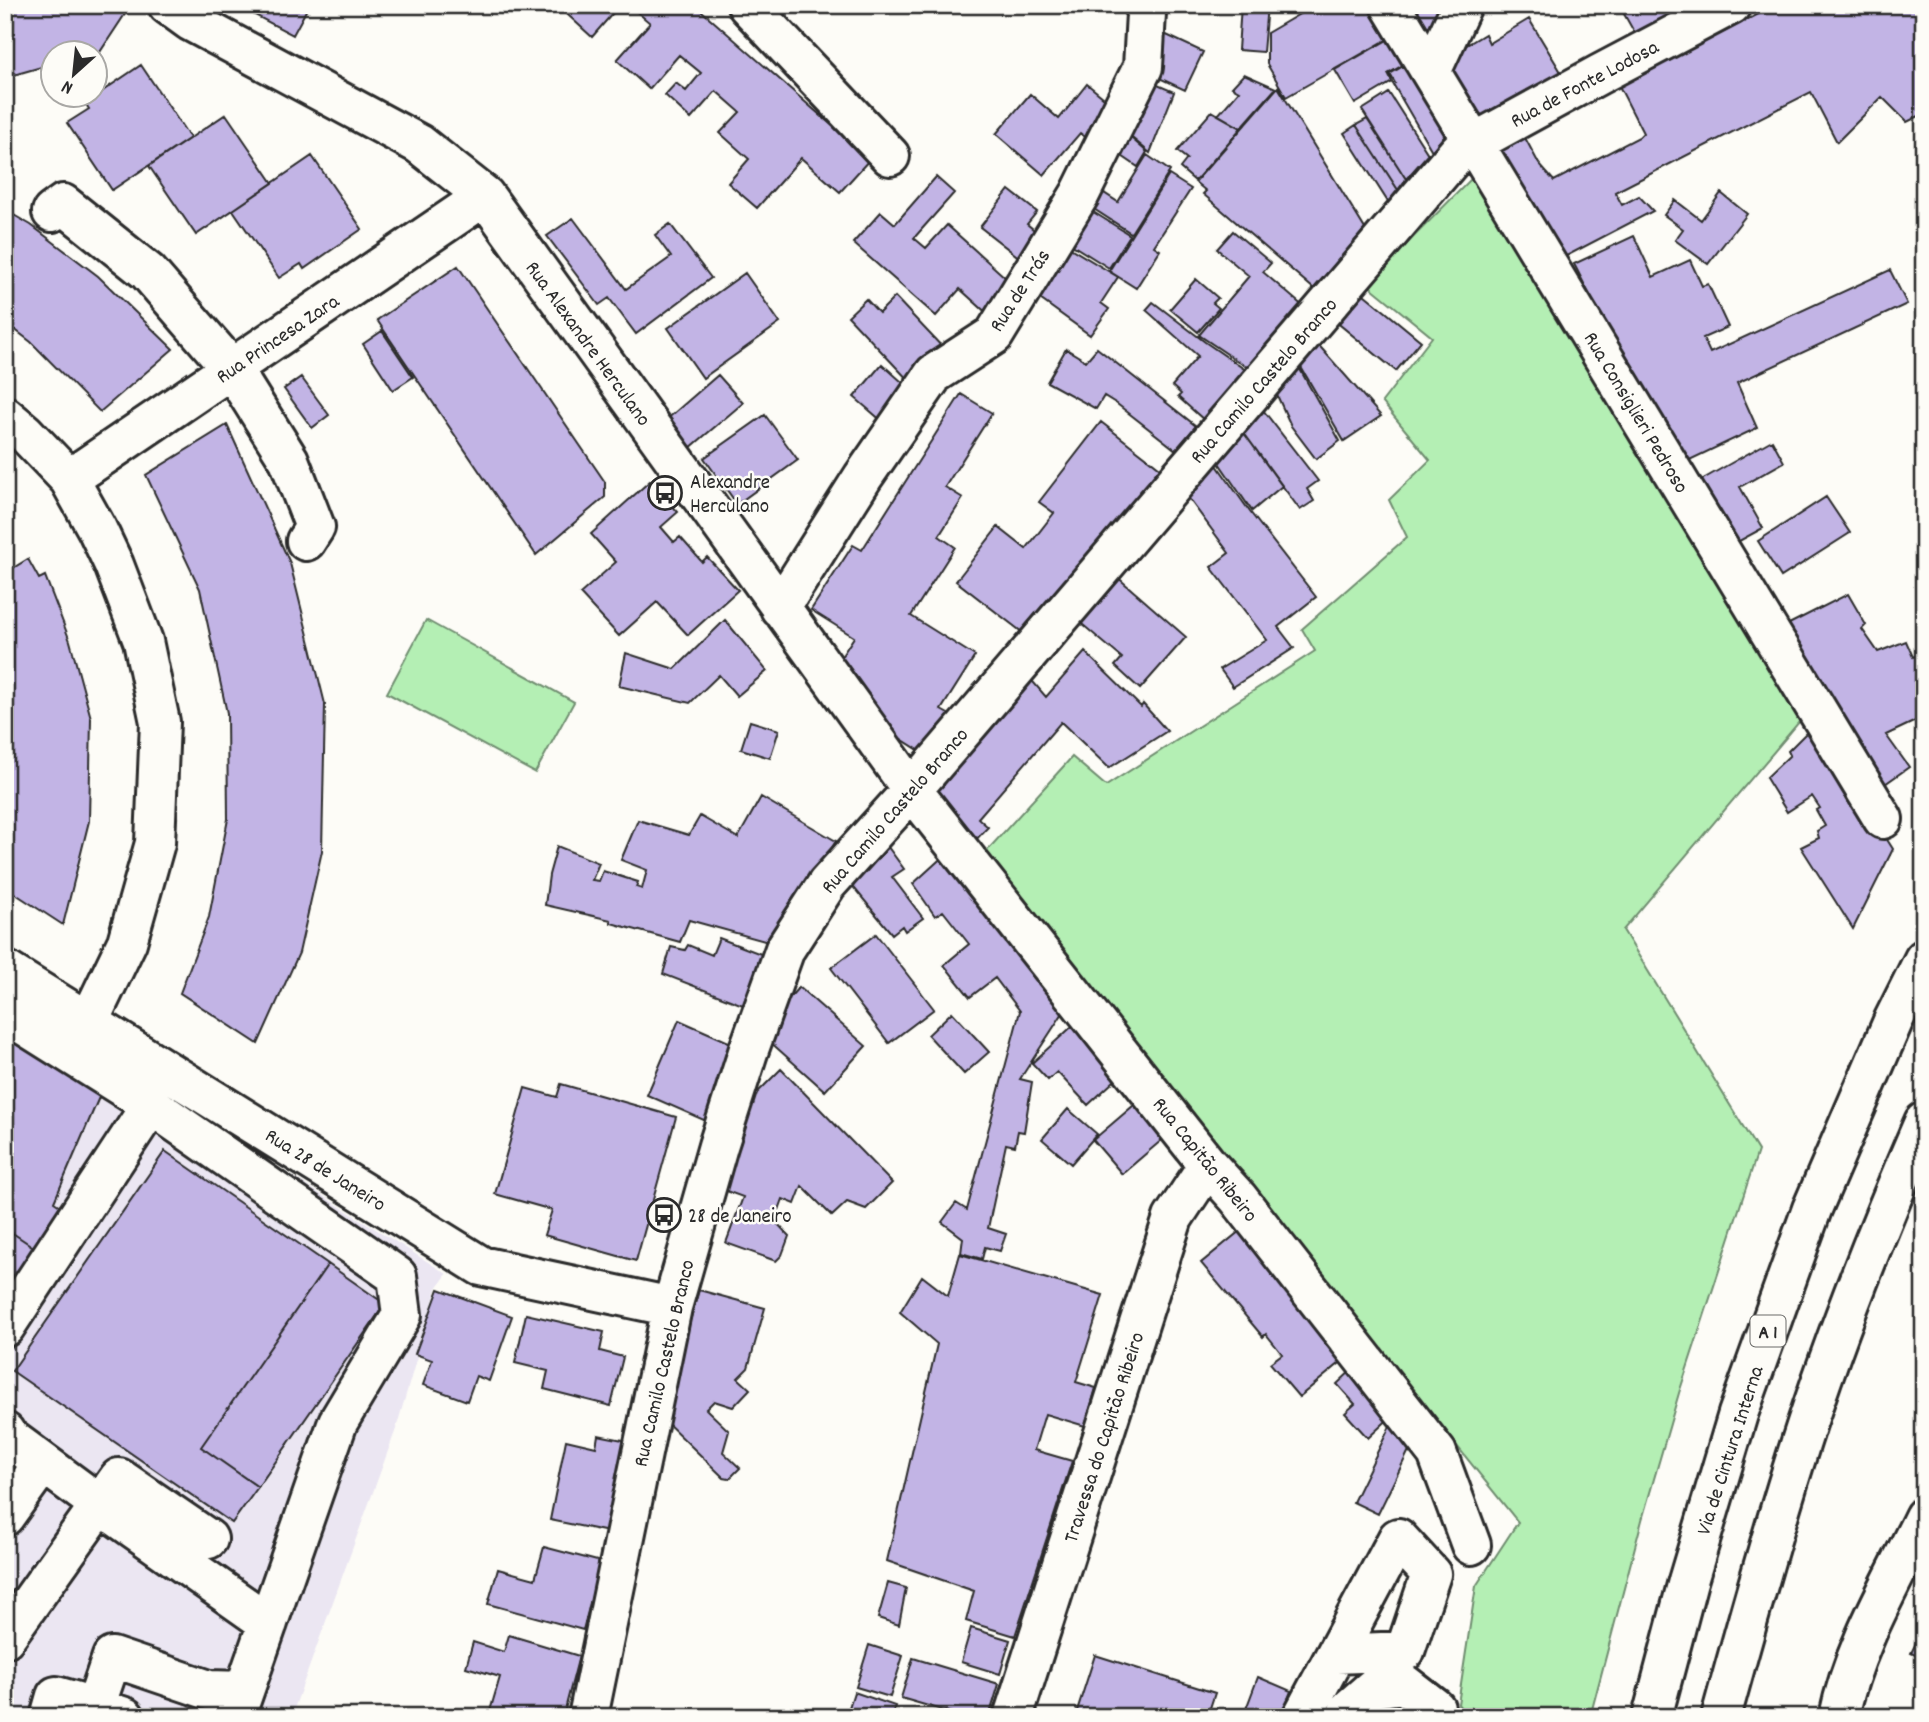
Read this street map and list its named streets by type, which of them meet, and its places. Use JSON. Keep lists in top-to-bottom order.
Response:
{
  "streets": {
    "main road": [
      "Rua de Fonte Lodosa",
      "Rua de Trás",
      "Rua Princesa Zara",
      "Rua Alexandre Herculano",
      "Rua Camilo Castelo Branco",
      "Rua Consiglieri Pedroso",
      "Rua Capitão Ribeiro",
      "Rua 28 de Janeiro",
      "A 1",
      "Travessa do Capitão Ribeiro",
      "Via de Cintura Interna"
    ]
  },
  "crossings": [
    ["Rua de Fonte Lodosa", "Rua Camilo Castelo Branco"],
    ["Rua de Fonte Lodosa", "Rua Consiglieri Pedroso"],
    ["Rua de Trás", "Rua Alexandre Herculano"],
    ["Rua Princesa Zara", "Rua Alexandre Herculano"],
    ["Rua Alexandre Herculano", "Rua Camilo Castelo Branco"],
    ["Rua Alexandre Herculano", "Rua Capitão Ribeiro"],
    ["Rua Camilo Castelo Branco", "Rua Consiglieri Pedroso"],
    ["Rua Camilo Castelo Branco", "Rua Capitão Ribeiro"],
    ["Rua Camilo Castelo Branco", "Rua 28 de Janeiro"],
    ["Rua Capitão Ribeiro", "Travessa do Capitão Ribeiro"]
  ],
  "places": {
    "bus stop": ["Alexandre Herculano", "28 de Janeiro"]
  },
  "north": "bottom left"
}
